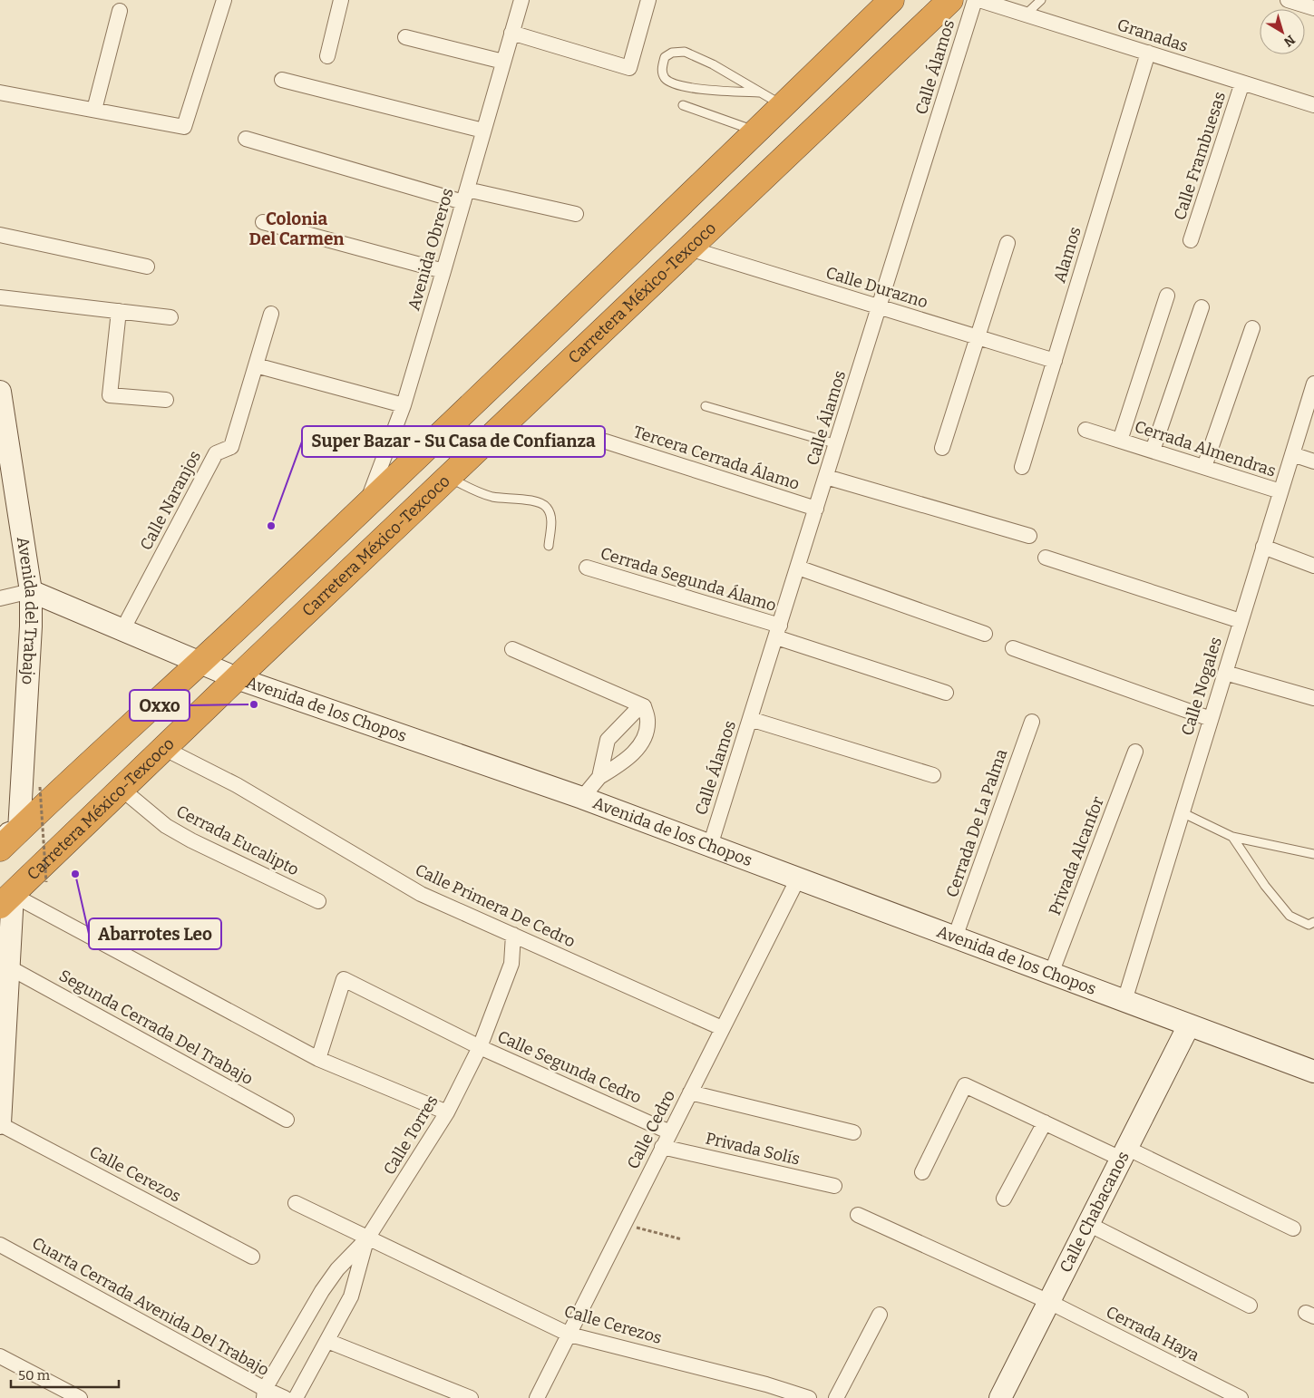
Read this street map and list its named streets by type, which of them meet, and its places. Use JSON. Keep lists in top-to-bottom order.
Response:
{
  "streets": {
    "highway": ["Carretera México-Texcoco"],
    "street": [
      "Granadas",
      "Calle Álamos",
      "Calle Frambuesas",
      "Avenida Obreros",
      "Alamos",
      "Calle Durazno",
      "Cerrada Almendras",
      "Tercera Cerrada Álamo",
      "Calle Naranjos",
      "Cerrada Segunda Álamo",
      "Avenida del Trabajo",
      "Calle Nogales",
      "Avenida de los Chopos",
      "Cerrada De La Palma",
      "Cerrada Eucalipto",
      "Privada Alcanfor",
      "Calle Primera De Cedro",
      "Segunda Cerrada Del Trabajo",
      "Calle Segunda Cedro",
      "Calle Cedro",
      "Calle Torres",
      "Privada Solís",
      "Calle Cerezos",
      "Calle Chabacanos",
      "Cuarta Cerrada Avenida Del Trabajo",
      "Cerrada Haya"
    ]
  },
  "crossings": [
    ["Granadas", "Calle Frambuesas"],
    ["Granadas", "Alamos"],
    ["Calle Álamos", "Calle Durazno"],
    ["Calle Álamos", "Tercera Cerrada Álamo"],
    ["Calle Álamos", "Cerrada Segunda Álamo"],
    ["Calle Álamos", "Avenida de los Chopos"],
    ["Alamos", "Calle Durazno"],
    ["Calle Durazno", "Carretera México-Texcoco"],
    ["Carretera México-Texcoco", "Avenida de los Chopos"],
    ["Carretera México-Texcoco", "Cerrada Eucalipto"],
    ["Carretera México-Texcoco", "Calle Primera De Cedro"],
    ["Cerrada Almendras", "Calle Nogales"],
    ["Calle Naranjos", "Avenida de los Chopos"],
    ["Avenida del Trabajo", "Avenida de los Chopos"],
    ["Calle Nogales", "Avenida de los Chopos"],
    ["Avenida de los Chopos", "Cerrada De La Palma"],
    ["Avenida de los Chopos", "Privada Alcanfor"],
    ["Avenida de los Chopos", "Calle Cedro"],
    ["Avenida de los Chopos", "Calle Chabacanos"],
    ["Calle Primera De Cedro", "Calle Cedro"],
    ["Calle Primera De Cedro", "Calle Torres"],
    ["Calle Segunda Cedro", "Calle Cedro"],
    ["Calle Segunda Cedro", "Calle Torres"],
    ["Calle Cedro", "Privada Solís"],
    ["Calle Cedro", "Calle Cerezos"],
    ["Calle Torres", "Calle Cerezos"],
    ["Calle Torres", "Cuarta Cerrada Avenida Del Trabajo"],
    ["Calle Chabacanos", "Cerrada Haya"]
  ],
  "districts": ["Colonia Del Carmen"],
  "places": ["Super Bazar - Su Casa de Confianza", "Oxxo", "Abarrotes Leo"],
  "scale_bar": "50 m",
  "north": "bottom right"
}
